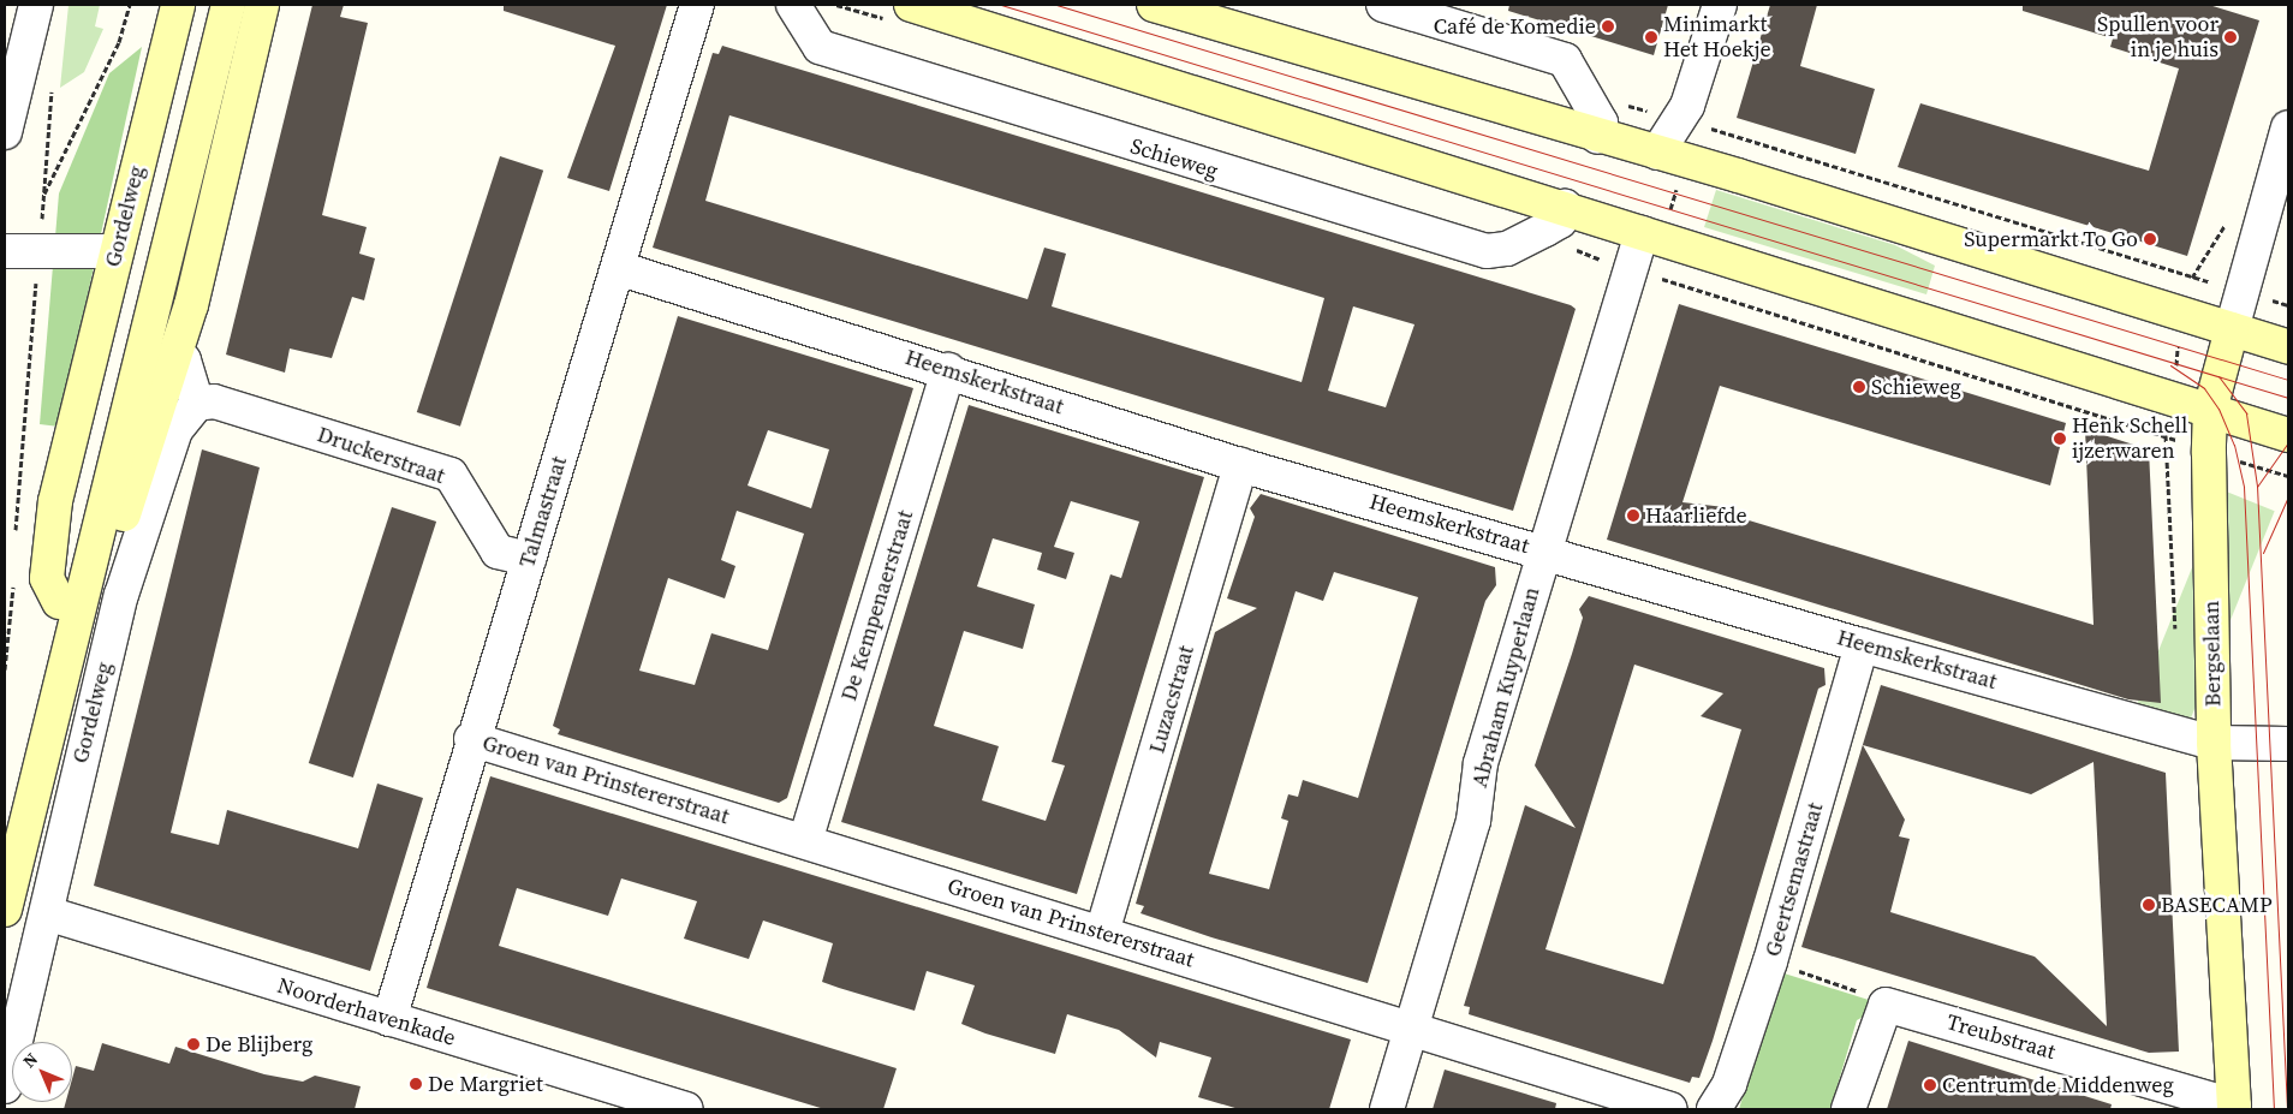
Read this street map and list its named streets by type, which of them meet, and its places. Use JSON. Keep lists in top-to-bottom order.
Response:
{
  "streets": {
    "main road": ["Gordelweg", "Bergselaan"],
    "street": [
      "Schieweg",
      "Heemskerkstraat",
      "Druckerstraat",
      "Talmastraat",
      "De Kempenaerstraat",
      "Abraham Kuyperlaan",
      "Luzacstraat",
      "Groen van Prinstererstraat",
      "Geertsemastraat",
      "Noorderhavenkade",
      "Treubstraat"
    ]
  },
  "crossings": [
    ["Gordelweg", "Druckerstraat"],
    ["Gordelweg", "Noorderhavenkade"],
    ["Heemskerkstraat", "Talmastraat"],
    ["Heemskerkstraat", "De Kempenaerstraat"],
    ["Heemskerkstraat", "Bergselaan"],
    ["Heemskerkstraat", "Abraham Kuyperlaan"],
    ["Heemskerkstraat", "Luzacstraat"],
    ["Heemskerkstraat", "Geertsemastraat"],
    ["Druckerstraat", "Talmastraat"],
    ["Talmastraat", "Groen van Prinstererstraat"],
    ["Talmastraat", "Noorderhavenkade"],
    ["De Kempenaerstraat", "Groen van Prinstererstraat"],
    ["Bergselaan", "Treubstraat"],
    ["Abraham Kuyperlaan", "Groen van Prinstererstraat"],
    ["Luzacstraat", "Groen van Prinstererstraat"]
  ],
  "places": [
    "Café de Komedie",
    "Minimarkt Het Hoekje",
    "Spullen voor in je huis",
    "Supermarkt To Go",
    "Schieweg",
    "Henk Schell ijzerwaren",
    "Haarliefde",
    "BASECAMP",
    "De Blijberg",
    "De Margriet",
    "Centrum de Middenweg"
  ],
  "north": "top left"
}
